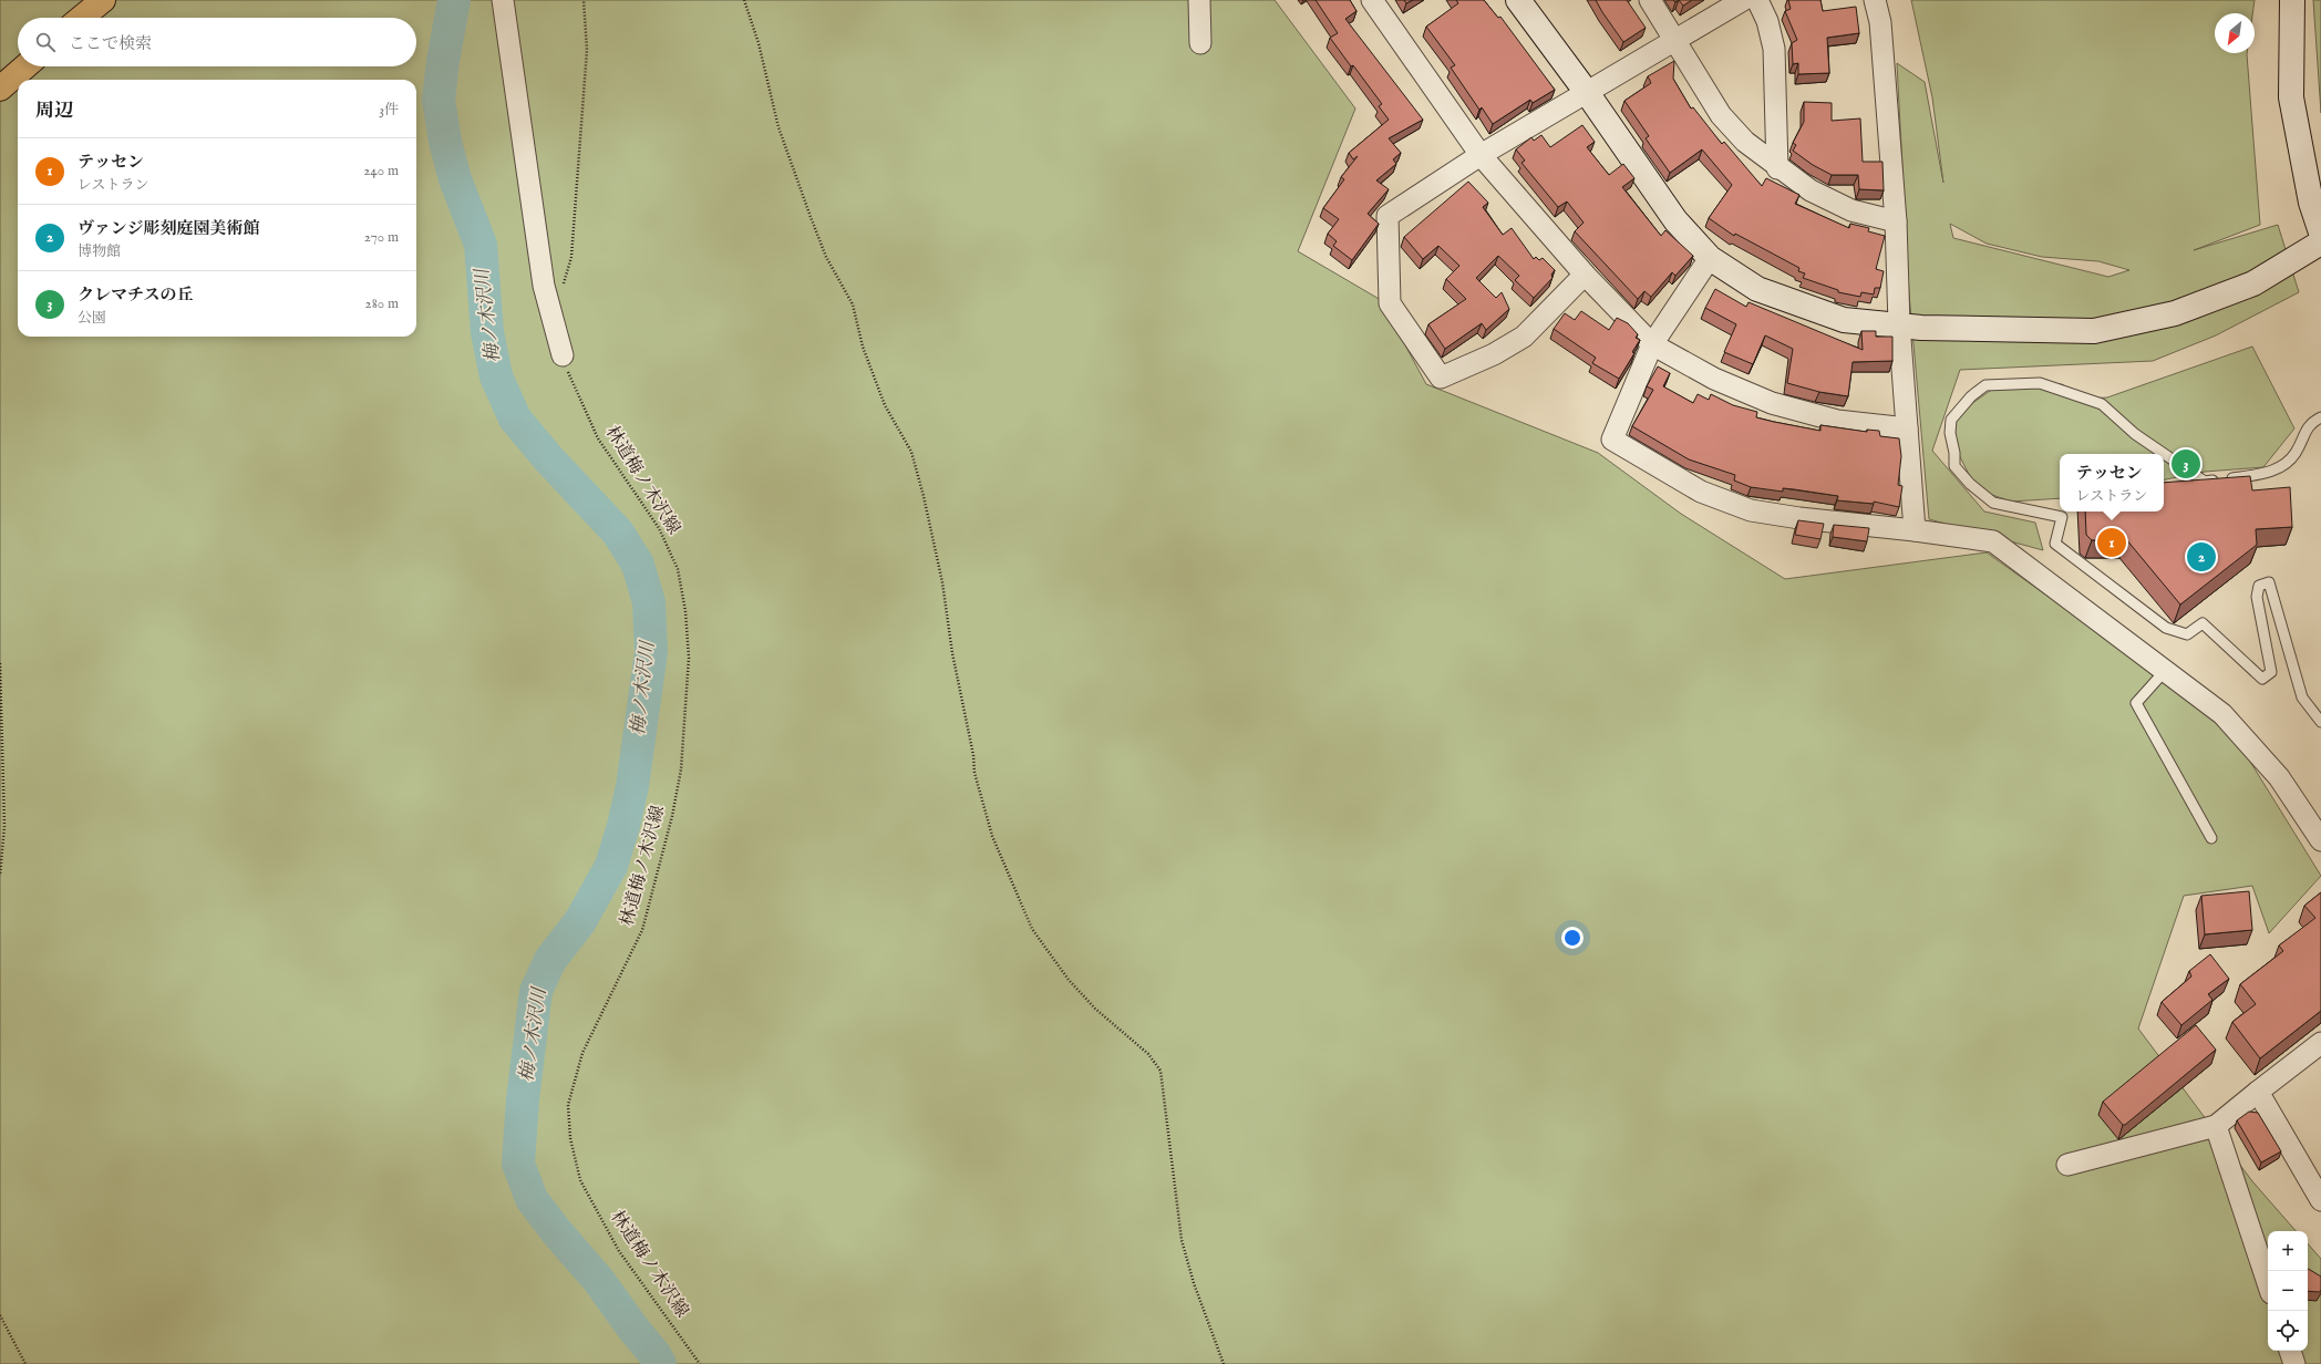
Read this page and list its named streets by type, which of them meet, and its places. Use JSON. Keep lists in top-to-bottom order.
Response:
{
  "streets": {
    "path": ["林道梅ノ木沢線"]
  },
  "water": ["梅ノ木沢川"],
  "north": "bottom left",
  "page": {
    "search": "ここで検索",
    "heading": ["周辺", "3件"],
    "list": [
      {
        "mark": "1",
        "name": "テッセン",
        "note": "レストラン",
        "value": "240 m"
      },
      {
        "mark": "2",
        "name": "ヴァンジ彫刻庭園美術館",
        "note": "博物館",
        "value": "270 m"
      },
      {
        "mark": "3",
        "name": "クレマチスの丘",
        "note": "公園",
        "value": "280 m"
      }
    ],
    "pins": ["3", "1", "2"],
    "popup": ["テッセン", "レストラン"],
    "map_buttons": ["+", "−"]
  }
}
